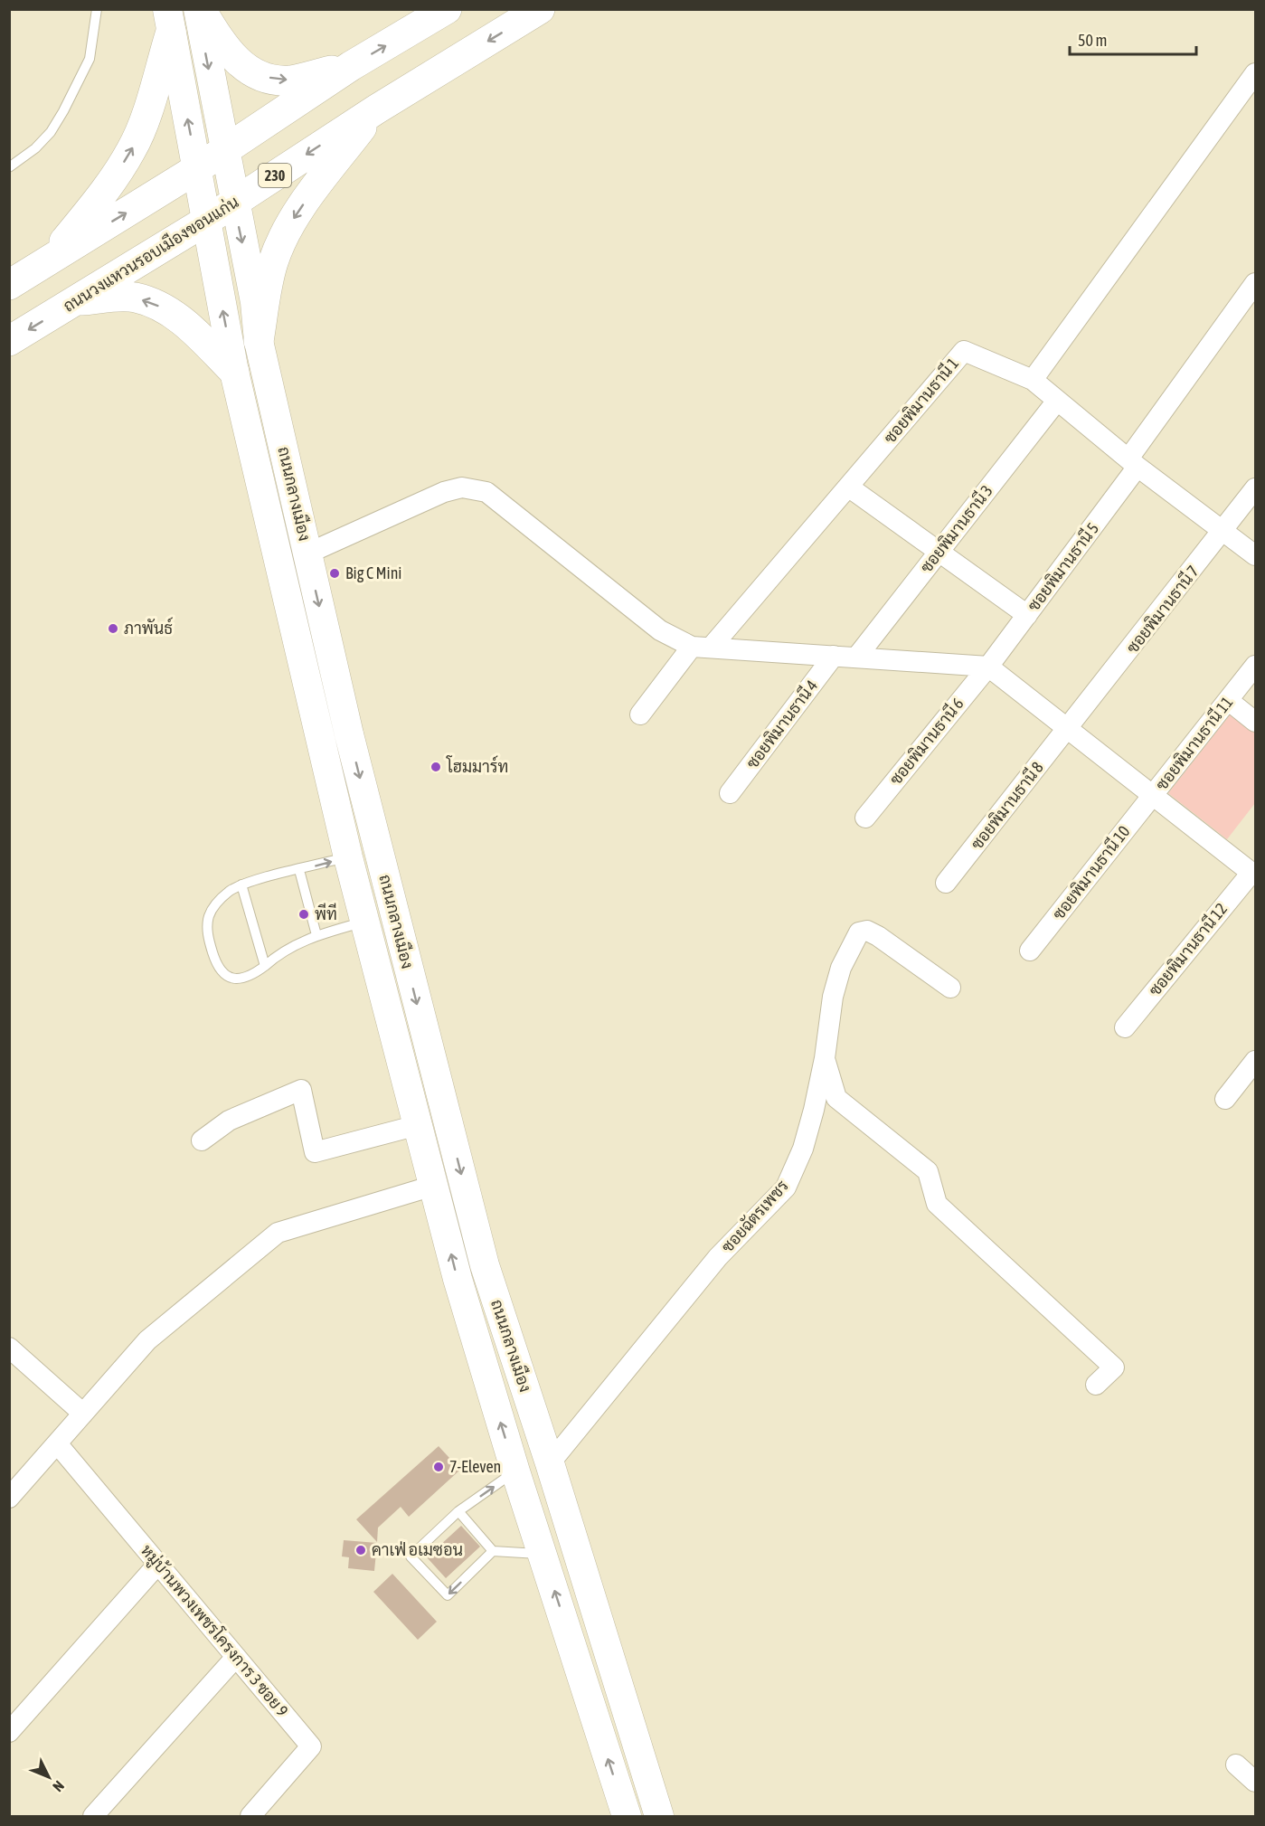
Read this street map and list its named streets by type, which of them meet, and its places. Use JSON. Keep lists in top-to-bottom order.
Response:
{
  "streets": {
    "highway": ["230", "ถนนวงแหวนรอบเมืองขอนแก่น"],
    "main road": ["ถนนกลางเมือง"],
    "street": [
      "ซอยพิมานธานี 1",
      "ซอยพิมานธานี 3",
      "ซอยพิมานธานี 5",
      "ซอยพิมานธานี 7",
      "ซอยพิมานธานี 4",
      "ซอยพิมานธานี 6",
      "ซอยพิมานธานี 11",
      "ซอยพิมานธานี 8",
      "ซอยพิมานธานี 10",
      "ซอยพิมานธานี 12",
      "ซอยฉัตรเพชร",
      "หมู่บ้านพวงเพชรโครงการ 3 ซอย 9"
    ]
  },
  "crossings": [
    ["ถนนวงแหวนรอบเมืองขอนแก่น", "ถนนกลางเมือง"],
    ["ถนนกลางเมือง", "ซอยฉัตรเพชร"],
    ["ซอยพิมานธานี 5", "ซอยพิมานธานี 6"],
    ["ซอยพิมานธานี 7", "ซอยพิมานธานี 8"],
    ["ซอยพิมานธานี 11", "ซอยพิมานธานี 10"]
  ],
  "places": [
    "Big C Mini",
    "ภาพันธ์",
    "โฮมมาร์ท",
    "พีที",
    "7-Eleven",
    "คาเฟ่ อเมซอน"
  ],
  "scale_bar": "50 m",
  "north": "bottom right"
}
